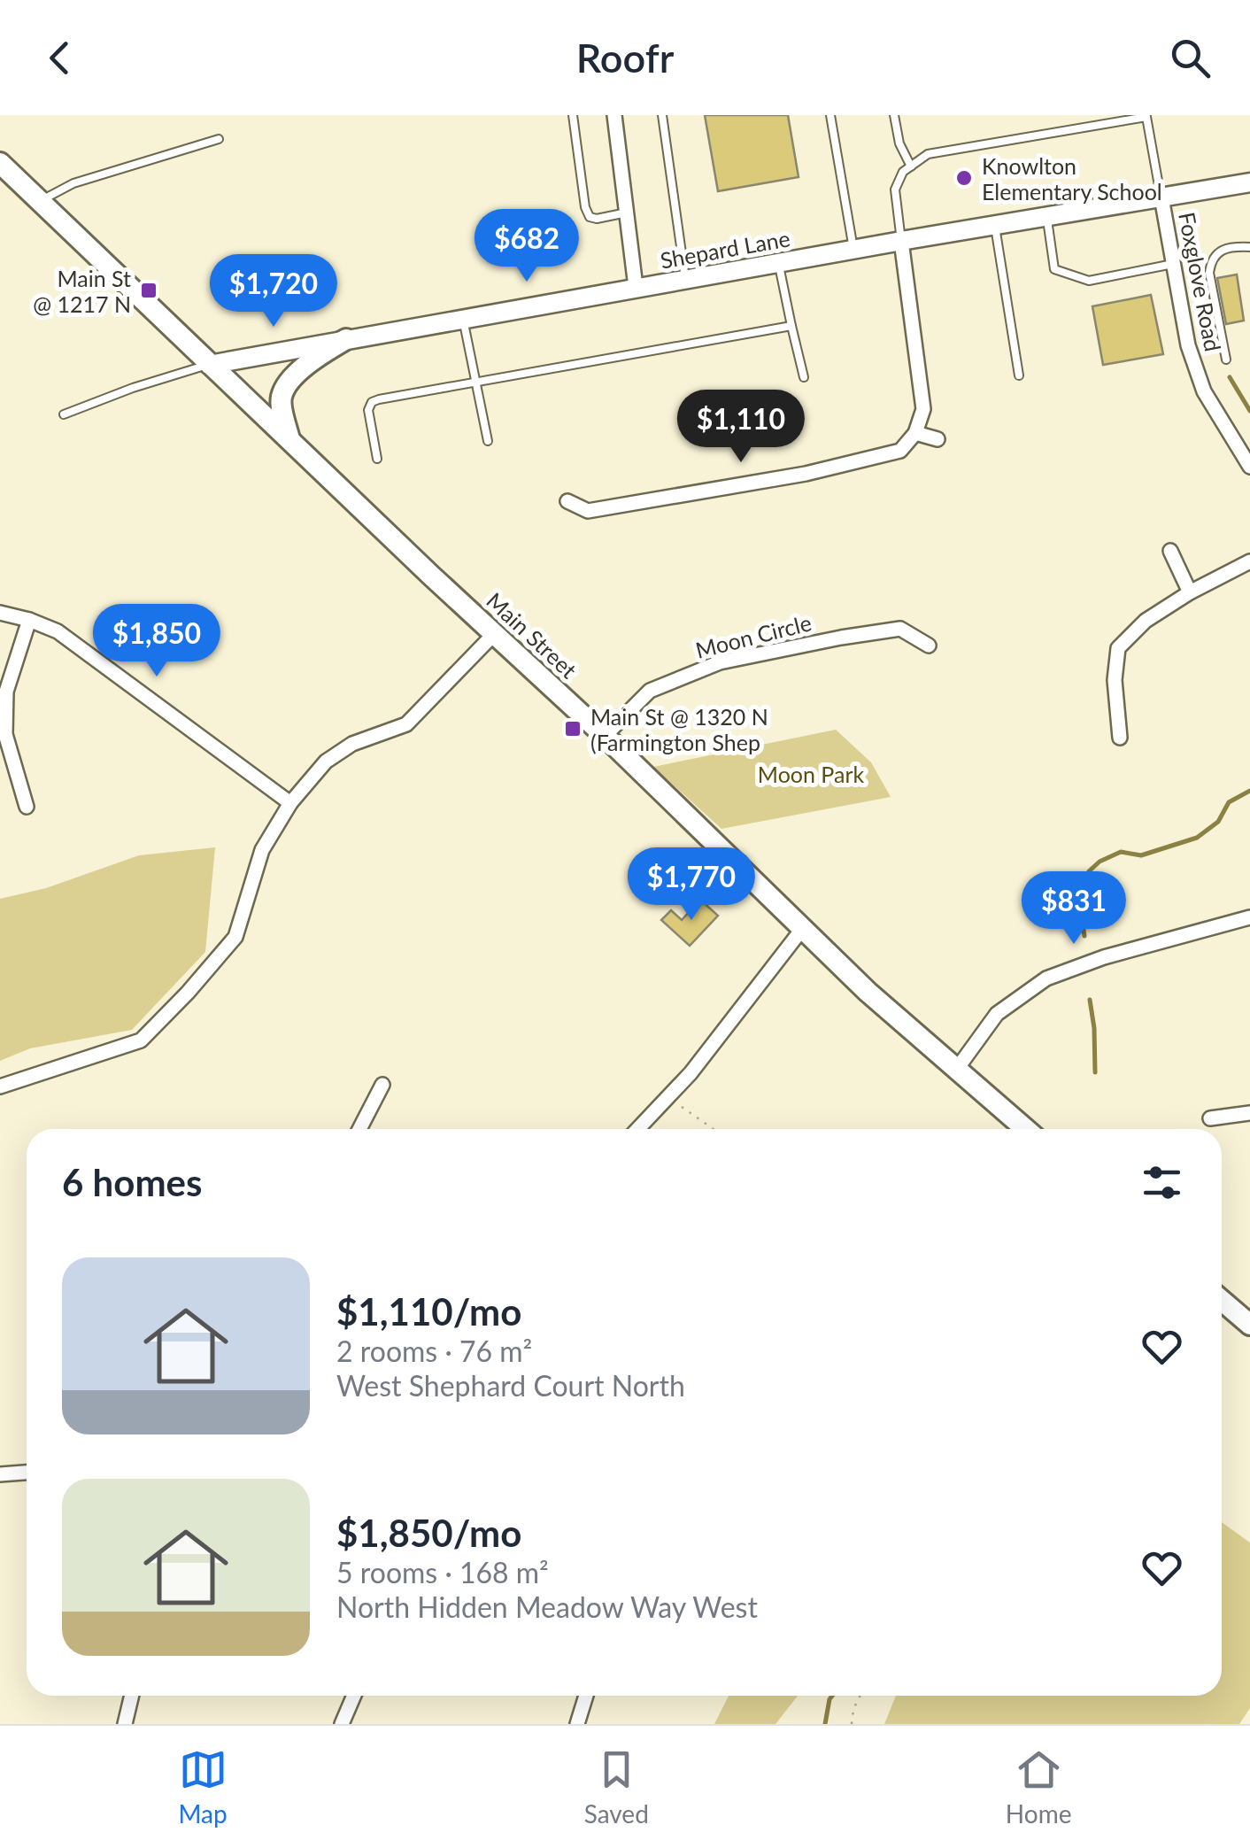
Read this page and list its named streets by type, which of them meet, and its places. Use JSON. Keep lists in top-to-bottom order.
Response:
{
  "streets": {
    "main road": ["Main Street"],
    "street": ["Shepard Lane", "Foxglove Road", "Moon Circle"]
  },
  "crossings": [
    ["Shepard Lane", "Foxglove Road"],
    ["Shepard Lane", "Main Street"],
    ["Main Street", "Moon Circle"]
  ],
  "parks": ["Moon Park"],
  "places": {
    "other": ["Knowlton Elementary School"],
    "transit": ["Main St @ 1217 N", "Main St @ 1320 N (Farmington Shep"]
  },
  "page": {
    "header": "Roofr",
    "price": [
      "$682",
      "$1,720",
      "$1,110",
      "$1,850",
      "$1,770",
      "$831"
    ],
    "heading": "6 homes",
    "list": [
      {
        "name": "$1,110/mo",
        "note": "2 rooms · 76 m² · West Shephard Court North"
      },
      {
        "name": "$1,850/mo",
        "note": "5 rooms · 168 m² · North Hidden Meadow Way West"
      }
    ],
    "tabs": ["Map", "Saved", "Home"]
  }
}
